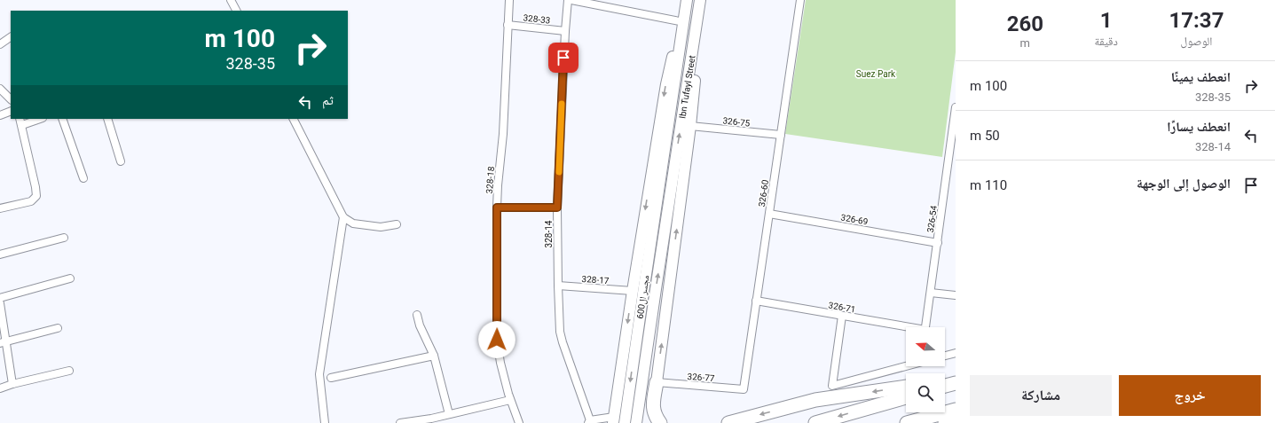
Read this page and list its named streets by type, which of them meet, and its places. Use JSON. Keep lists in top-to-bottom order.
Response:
{
  "streets": {
    "street": [
      "328-33",
      "Ibn Tufayl Street",
      "326-75",
      "328-18",
      "326-60",
      "326-69",
      "326-54",
      "328-14",
      "328-17",
      "مجسر ال600",
      "326-71",
      "326-77"
    ]
  },
  "crossings": [
    ["328-33", "328-18"],
    ["328-33", "328-14"],
    ["Ibn Tufayl Street", "مجسر ال600"],
    ["326-75", "326-60"],
    ["326-60", "326-69"],
    ["326-60", "326-71"],
    ["326-60", "326-77"],
    ["326-69", "326-54"],
    ["328-14", "328-17"]
  ],
  "parks": ["Suez Park"],
  "north": "left",
  "page": {
    "eta": [
      "17:37",
      "الوصول",
      "1",
      "دقيقة",
      "260",
      "m"
    ],
    "turn": ["100 m", "328-35"],
    "list": [
      {
        "name": "انعطف يمينًا",
        "note": "328-35",
        "value": "100 m"
      },
      {
        "name": "انعطف يسارًا",
        "note": "328-14",
        "value": "50 m"
      },
      {
        "name": "الوصول إلى الوجهة",
        "value": "110 m"
      }
    ],
    "then": "ثم",
    "buttons": ["خروج", "مشاركة"]
  }
}
